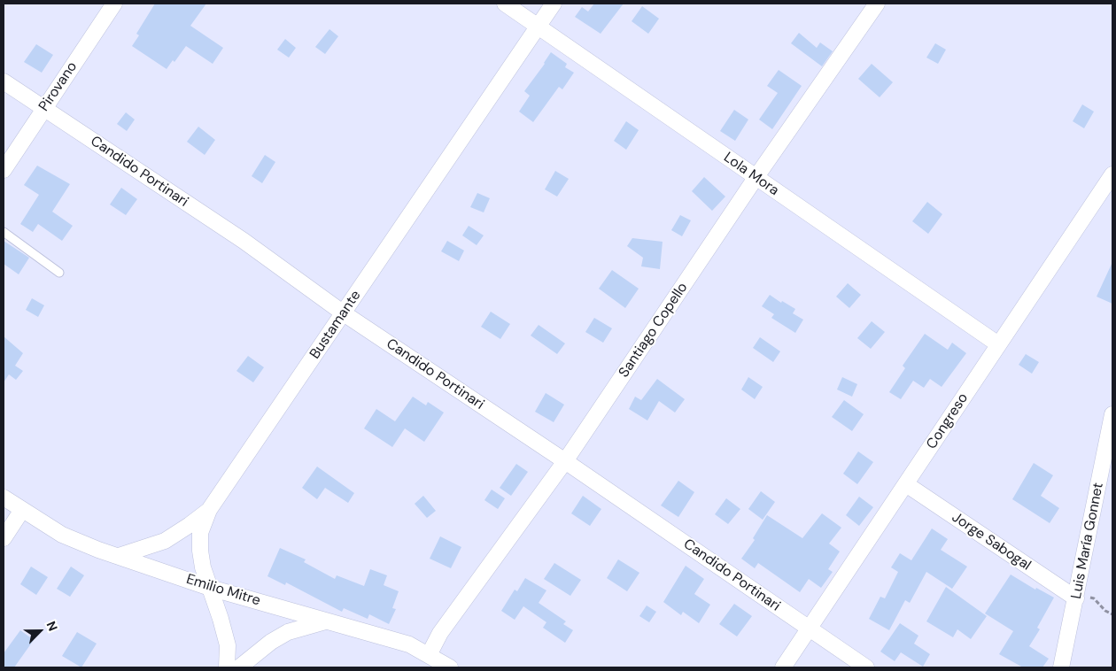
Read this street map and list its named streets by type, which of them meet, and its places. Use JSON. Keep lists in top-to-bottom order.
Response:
{
  "streets": {
    "street": [
      "Pirovano",
      "Candido Portinari",
      "Lola Mora",
      "Bustamante",
      "Santiago Copello",
      "Congreso",
      "Luis María Gonnet",
      "Jorge Sabogal",
      "Emilio Mitre"
    ]
  },
  "crossings": [
    ["Pirovano", "Candido Portinari"],
    ["Candido Portinari", "Bustamante"],
    ["Candido Portinari", "Santiago Copello"],
    ["Candido Portinari", "Congreso"],
    ["Lola Mora", "Bustamante"],
    ["Lola Mora", "Santiago Copello"],
    ["Lola Mora", "Congreso"],
    ["Bustamante", "Emilio Mitre"],
    ["Santiago Copello", "Emilio Mitre"],
    ["Congreso", "Jorge Sabogal"],
    ["Luis María Gonnet", "Jorge Sabogal"]
  ],
  "north": "top right"
}
